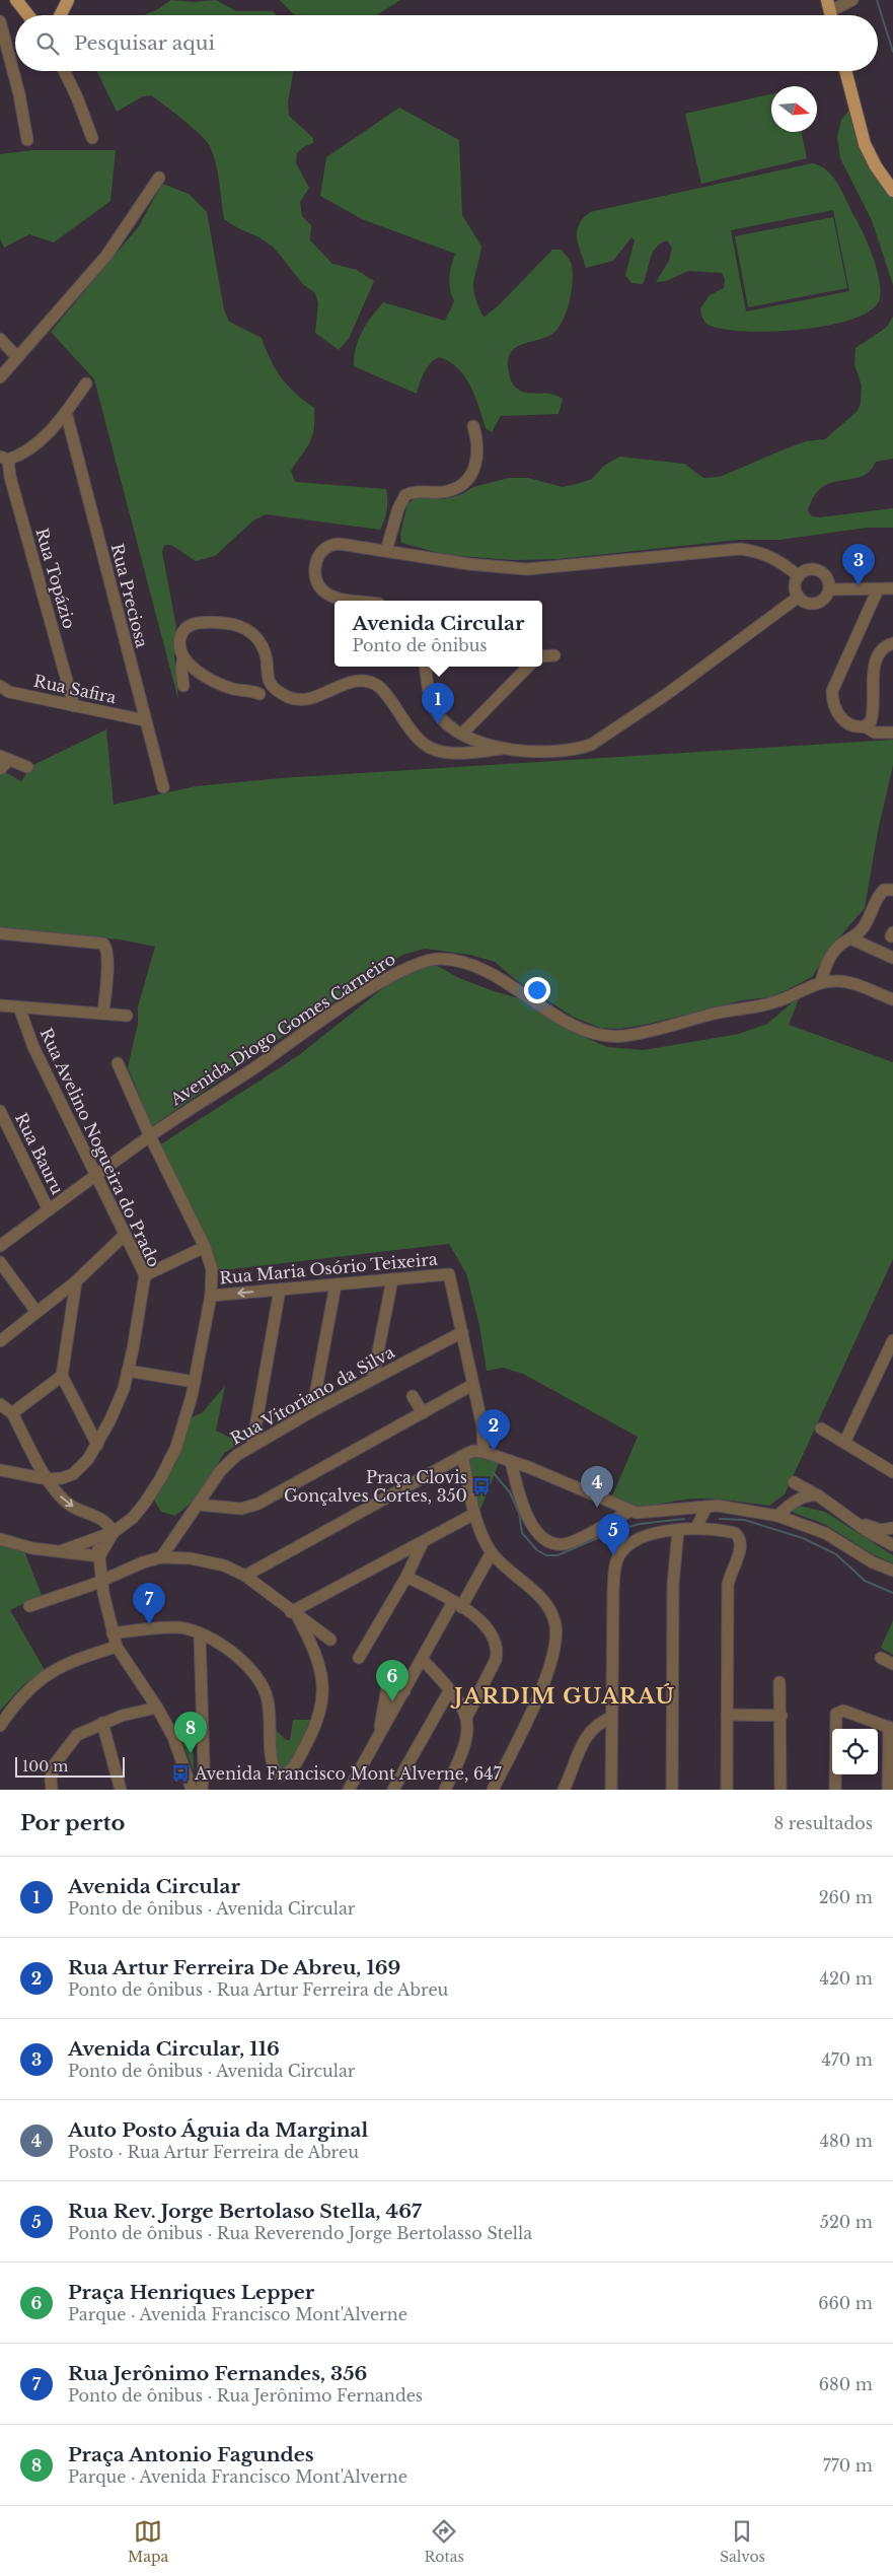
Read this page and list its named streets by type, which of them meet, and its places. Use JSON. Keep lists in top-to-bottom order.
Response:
{
  "streets": {
    "street": [
      "Rua Topázio",
      "Rua Preciosa",
      "Rua Safira",
      "Avenida Diogo Gomes Carneiro",
      "Rua Avelino Nogueira do Prado",
      "Rua Bauru",
      "Rua Maria Osório Teixeira",
      "Rua Vitoriano da Silva"
    ]
  },
  "crossings": [
    ["Rua Topázio", "Rua Safira"],
    ["Rua Preciosa", "Rua Safira"],
    ["Avenida Diogo Gomes Carneiro", "Rua Avelino Nogueira do Prado"],
    ["Avenida Diogo Gomes Carneiro", "Rua Bauru"],
    ["Rua Maria Osório Teixeira", "Rua Vitoriano da Silva"]
  ],
  "districts": ["JARDIM GUARAÚ"],
  "places": {
    "bus stop": ["Praça Clovis Gonçalves Cortes, 350", "Avenida Francisco Mont Alverne, 647"]
  },
  "scale_bar": "100 m",
  "north": "right",
  "page": {
    "search": "Pesquisar aqui",
    "pins": [
      "3",
      "1",
      "2",
      "4",
      "5",
      "7",
      "6",
      "8"
    ],
    "popup": ["Avenida Circular", "Ponto de ônibus"],
    "scale": "100 m",
    "heading": ["Por perto", "8 resultados"],
    "list": [
      {
        "mark": "1",
        "name": "Avenida Circular",
        "note": "Ponto de ônibus · Avenida Circular",
        "value": "260 m"
      },
      {
        "mark": "2",
        "name": "Rua Artur Ferreira De Abreu, 169",
        "note": "Ponto de ônibus · Rua Artur Ferreira de Abreu",
        "value": "420 m"
      },
      {
        "mark": "3",
        "name": "Avenida Circular, 116",
        "note": "Ponto de ônibus · Avenida Circular",
        "value": "470 m"
      },
      {
        "mark": "4",
        "name": "Auto Posto Águia da Marginal",
        "note": "Posto · Rua Artur Ferreira de Abreu",
        "value": "480 m"
      },
      {
        "mark": "5",
        "name": "Rua Rev. Jorge Bertolaso Stella, 467",
        "note": "Ponto de ônibus · Rua Reverendo Jorge Bertolasso Stella",
        "value": "520 m"
      },
      {
        "mark": "6",
        "name": "Praça Henriques Lepper",
        "note": "Parque · Avenida Francisco Mont'Alverne",
        "value": "660 m"
      },
      {
        "mark": "7",
        "name": "Rua Jerônimo Fernandes, 356",
        "note": "Ponto de ônibus · Rua Jerônimo Fernandes",
        "value": "680 m"
      },
      {
        "mark": "8",
        "name": "Praça Antonio Fagundes",
        "note": "Parque · Avenida Francisco Mont'Alverne",
        "value": "770 m"
      }
    ],
    "nav": ["Mapa", "Rotas", "Salvos"]
  }
}
